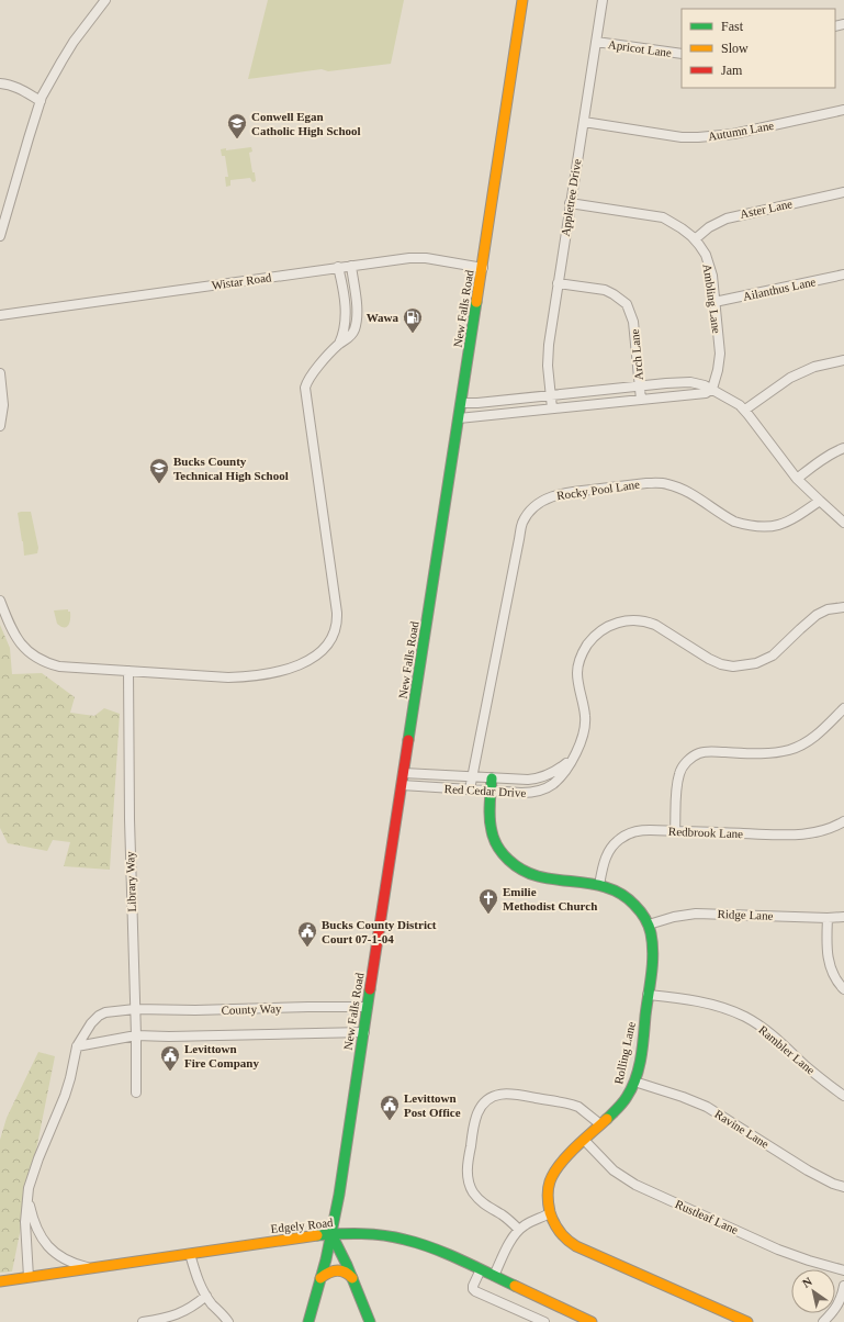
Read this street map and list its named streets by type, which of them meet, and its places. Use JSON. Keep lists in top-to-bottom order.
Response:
{
  "streets": {
    "main road": ["New Falls Road", "Rolling Lane", "Edgely Road"],
    "street": [
      "Apricot Lane",
      "Autumn Lane",
      "Appletree Drive",
      "Aster Lane",
      "Wistar Road",
      "Ailanthus Lane",
      "Ambling Lane",
      "Arch Lane",
      "Rocky Pool Lane",
      "Red Cedar Drive",
      "Redbrook Lane",
      "Library Way",
      "Ridge Lane",
      "County Way",
      "Rambler Lane",
      "Ravine Lane",
      "Rustleaf Lane"
    ]
  },
  "crossings": [
    ["Apricot Lane", "Appletree Drive"],
    ["Autumn Lane", "Appletree Drive"],
    ["Appletree Drive", "Ambling Lane"],
    ["Appletree Drive", "Arch Lane"],
    ["Aster Lane", "Ambling Lane"],
    ["Wistar Road", "New Falls Road"],
    ["Ailanthus Lane", "Ambling Lane"],
    ["New Falls Road", "Red Cedar Drive"],
    ["New Falls Road", "County Way"],
    ["New Falls Road", "Edgely Road"],
    ["Rocky Pool Lane", "Red Cedar Drive"],
    ["Red Cedar Drive", "Rolling Lane"],
    ["Redbrook Lane", "Rolling Lane"],
    ["Library Way", "County Way"],
    ["Ridge Lane", "Rolling Lane"],
    ["Rambler Lane", "Rolling Lane"],
    ["Rolling Lane", "Ravine Lane"],
    ["Rolling Lane", "Rustleaf Lane"]
  ],
  "places": {
    "school or university": ["Conwell Egan Catholic High School", "Bucks County Technical High School"],
    "fuel station": ["Wawa"],
    "church": ["Emilie Methodist Church"],
    "public building": ["Bucks County District Court 07-1-04", "Levittown Fire Company", "Levittown Post Office"]
  },
  "legend": ["Fast", "Slow", "Jam"],
  "north": "top left"
}
